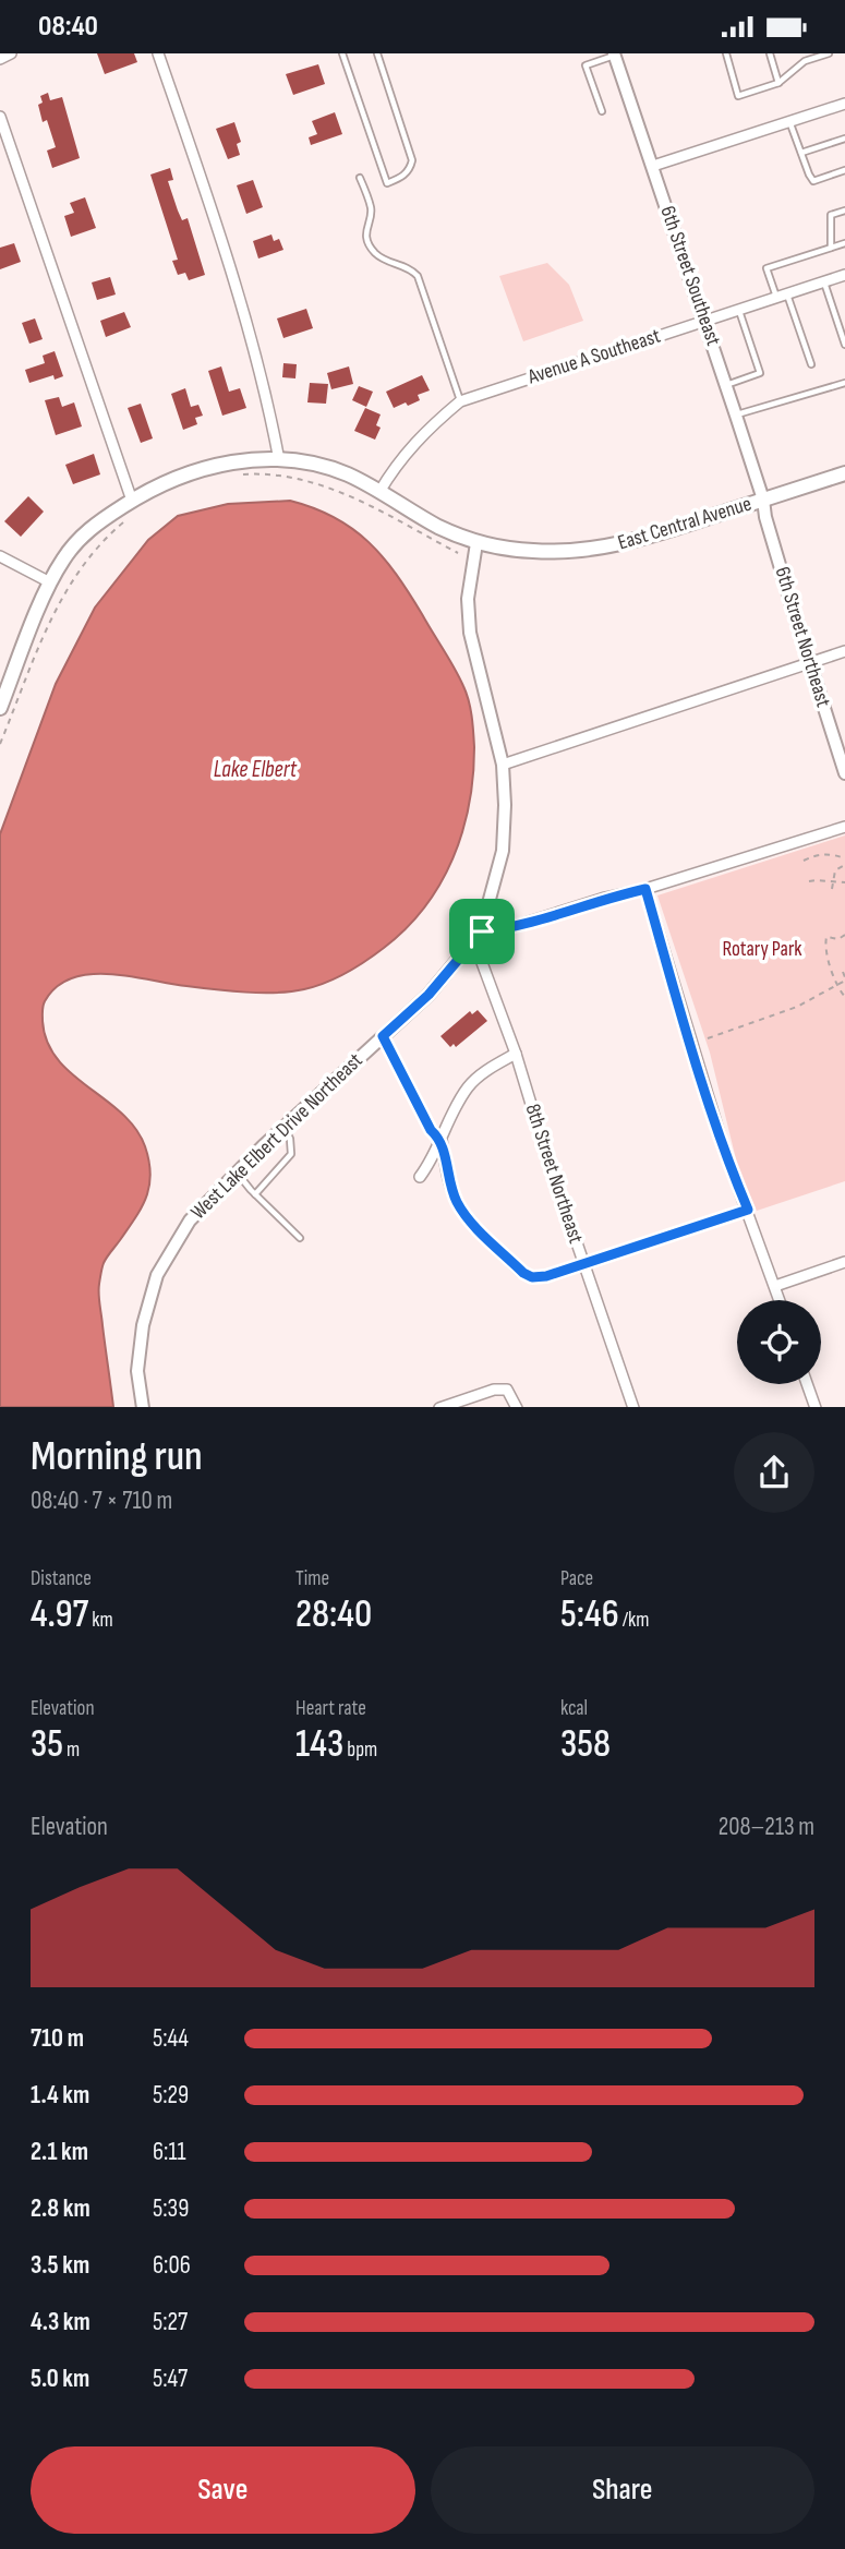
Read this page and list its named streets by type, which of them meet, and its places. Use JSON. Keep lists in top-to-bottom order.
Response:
{
  "streets": {
    "main road": ["East Central Avenue"],
    "street": [
      "6th Street Southeast",
      "Avenue A Southeast",
      "6th Street Northeast",
      "West Lake Elbert Drive Northeast",
      "8th Street Northeast"
    ]
  },
  "crossings": [
    ["6th Street Southeast", "Avenue A Southeast"],
    ["6th Street Southeast", "East Central Avenue"],
    ["6th Street Southeast", "6th Street Northeast"],
    ["Avenue A Southeast", "East Central Avenue"],
    ["East Central Avenue", "6th Street Northeast"],
    ["East Central Avenue", "West Lake Elbert Drive Northeast"],
    ["West Lake Elbert Drive Northeast", "8th Street Northeast"]
  ],
  "water": ["Lake Elbert"],
  "parks": ["Rotary Park"],
  "page": {
    "status": "08:40",
    "heading": ["Morning run", "08:40 · 7 × 710 m"],
    "stats": [
      ["Distance", "4.97 km"],
      ["Time", "28:40"],
      ["Pace", "5:46 /km"],
      ["Elevation", "35 m"],
      ["Heart rate", "143 bpm"],
      ["kcal", "358"]
    ],
    "chart": ["Elevation", "208–213 m"],
    "list": [
      {
        "name": "710 m",
        "note": "5:44"
      },
      {
        "name": "1.4 km",
        "note": "5:29"
      },
      {
        "name": "2.1 km",
        "note": "6:11"
      },
      {
        "name": "2.8 km",
        "note": "5:39"
      },
      {
        "name": "3.5 km",
        "note": "6:06"
      },
      {
        "name": "4.3 km",
        "note": "5:27"
      },
      {
        "name": "5.0 km",
        "note": "5:47"
      }
    ],
    "buttons": ["Save", "Share"]
  }
}
